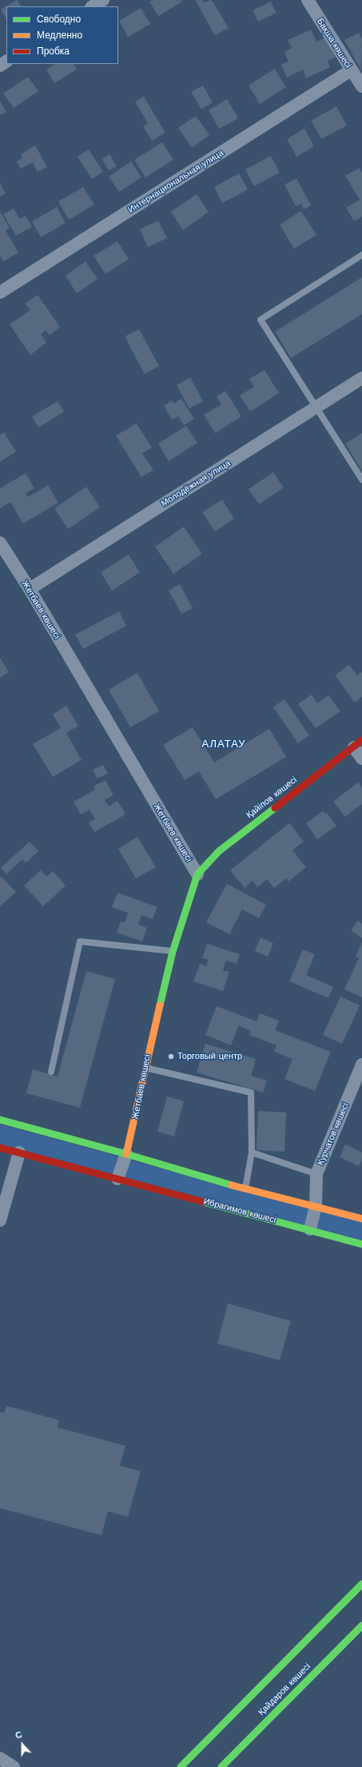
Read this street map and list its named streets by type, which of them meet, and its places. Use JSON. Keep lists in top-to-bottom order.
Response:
{
  "streets": {
    "street": [
      "Бақша көшесі",
      "Интернациональная улица",
      "Молодёжная улица",
      "Жетбаев көшесі",
      "Қайіпов көшесі",
      "Курчатов көшесі",
      "Ибрагимов көшесі",
      "Қайдаров көшесі"
    ]
  },
  "crossings": [
    ["Бақша көшесі", "Интернациональная улица"],
    ["Молодёжная улица", "Жетбаев көшесі"],
    ["Жетбаев көшесі", "Қайіпов көшесі"],
    ["Курчатов көшесі", "Ибрагимов көшесі"]
  ],
  "districts": ["АЛАТАУ"],
  "places": ["Торговый центр"],
  "legend": ["Свободно", "Медленно", "Пробка"],
  "north": "top"
}
